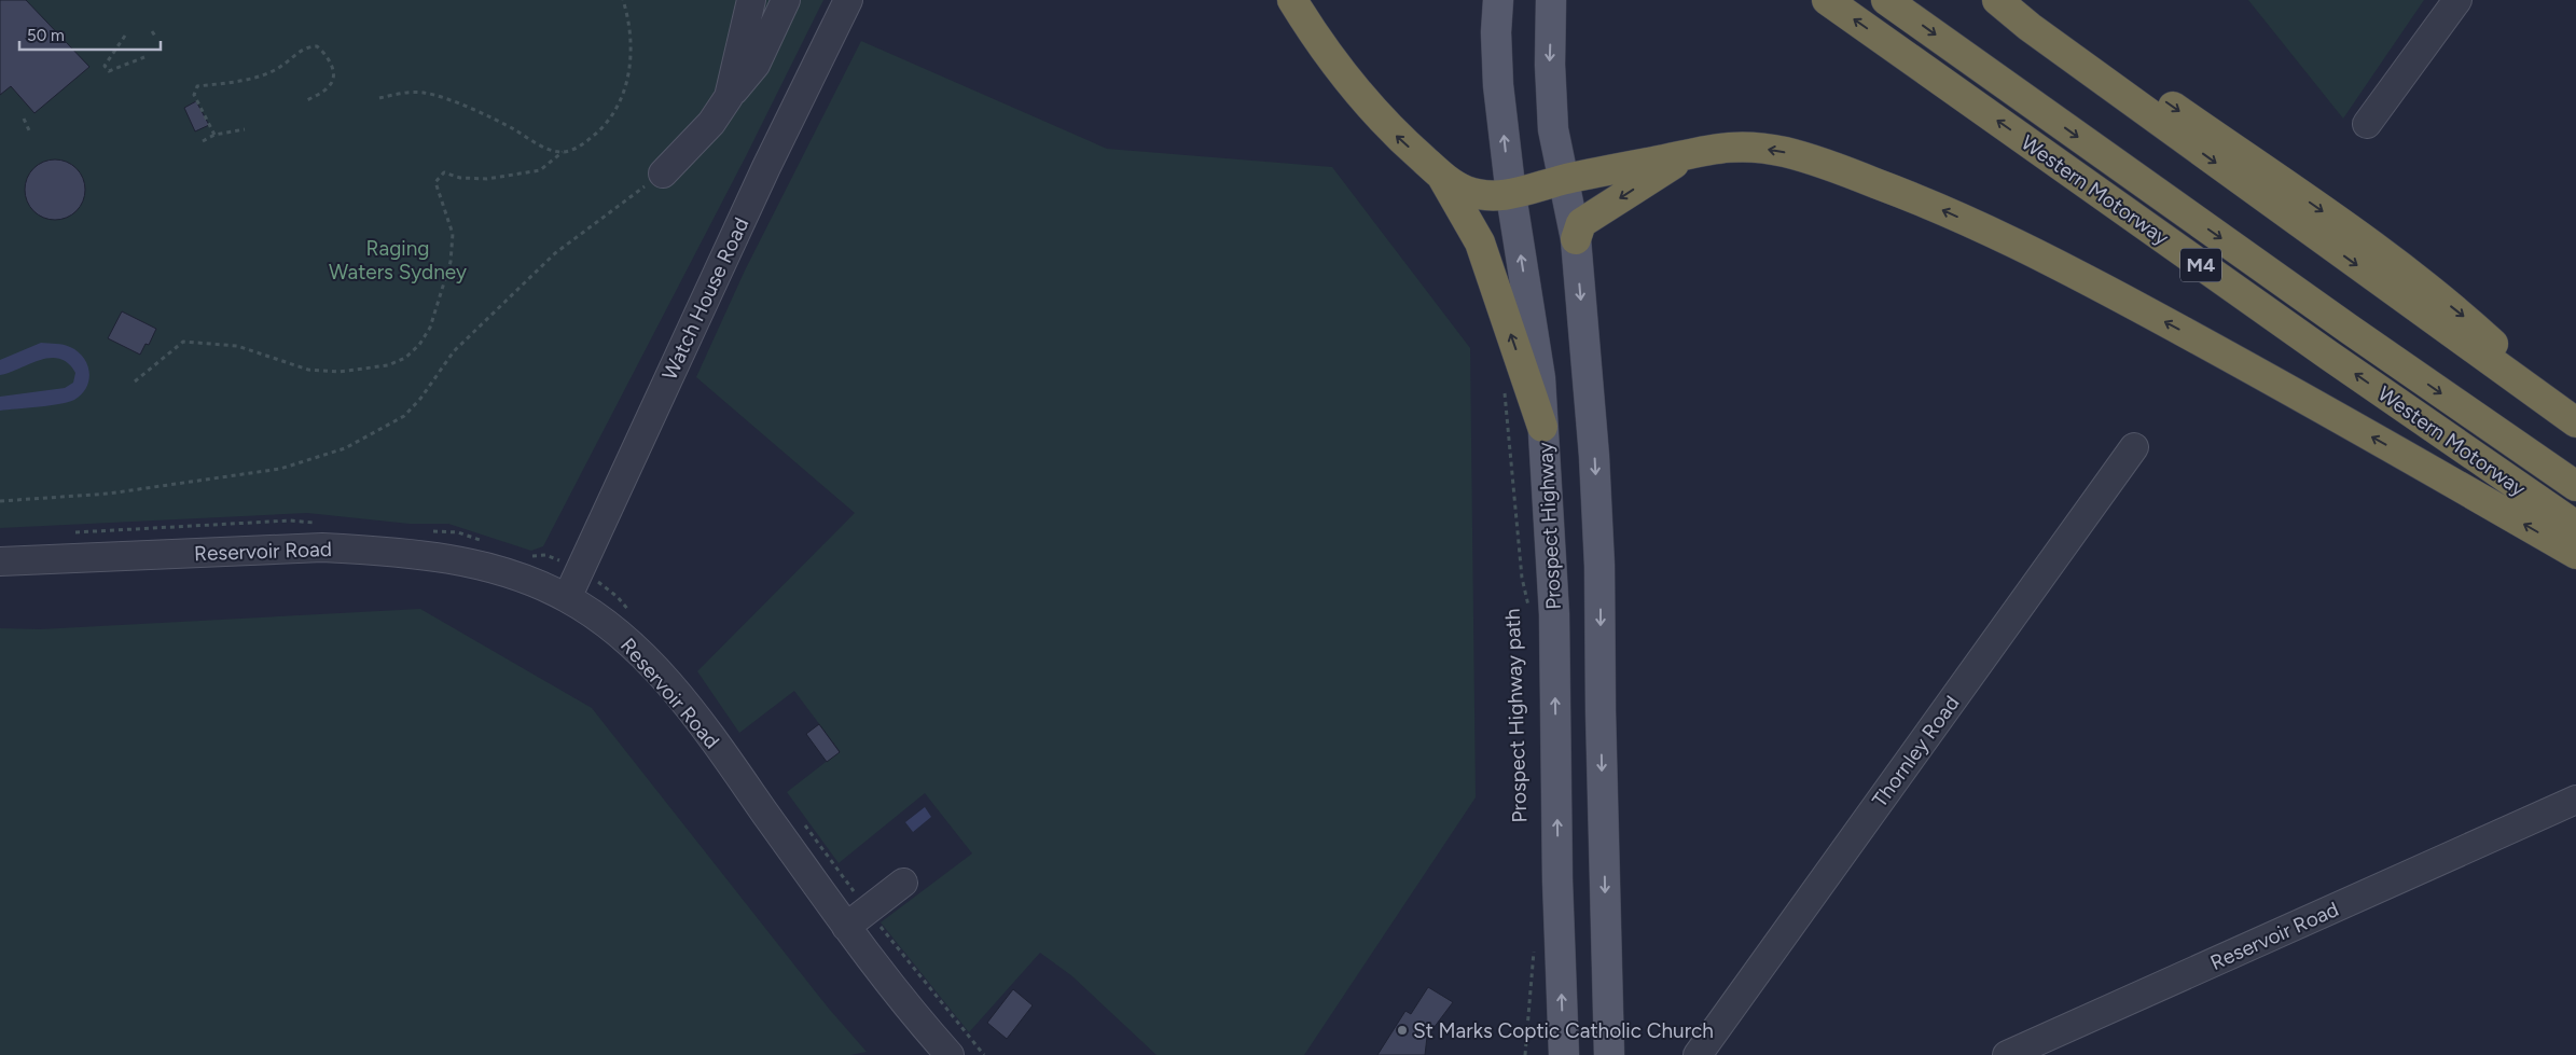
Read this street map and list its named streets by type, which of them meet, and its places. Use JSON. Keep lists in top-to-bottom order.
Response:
{
  "streets": {
    "highway": ["Western Motorway", "M4"],
    "main road": ["Prospect Highway"],
    "street": ["Watch House Road", "Reservoir Road", "Thornley Road"],
    "path": ["Prospect Highway path"]
  },
  "crossings": [
    ["Watch House Road", "Reservoir Road"]
  ],
  "parks": ["Raging Waters Sydney"],
  "places": ["St Marks Coptic Catholic Church"],
  "scale_bar": "50 m"
}
